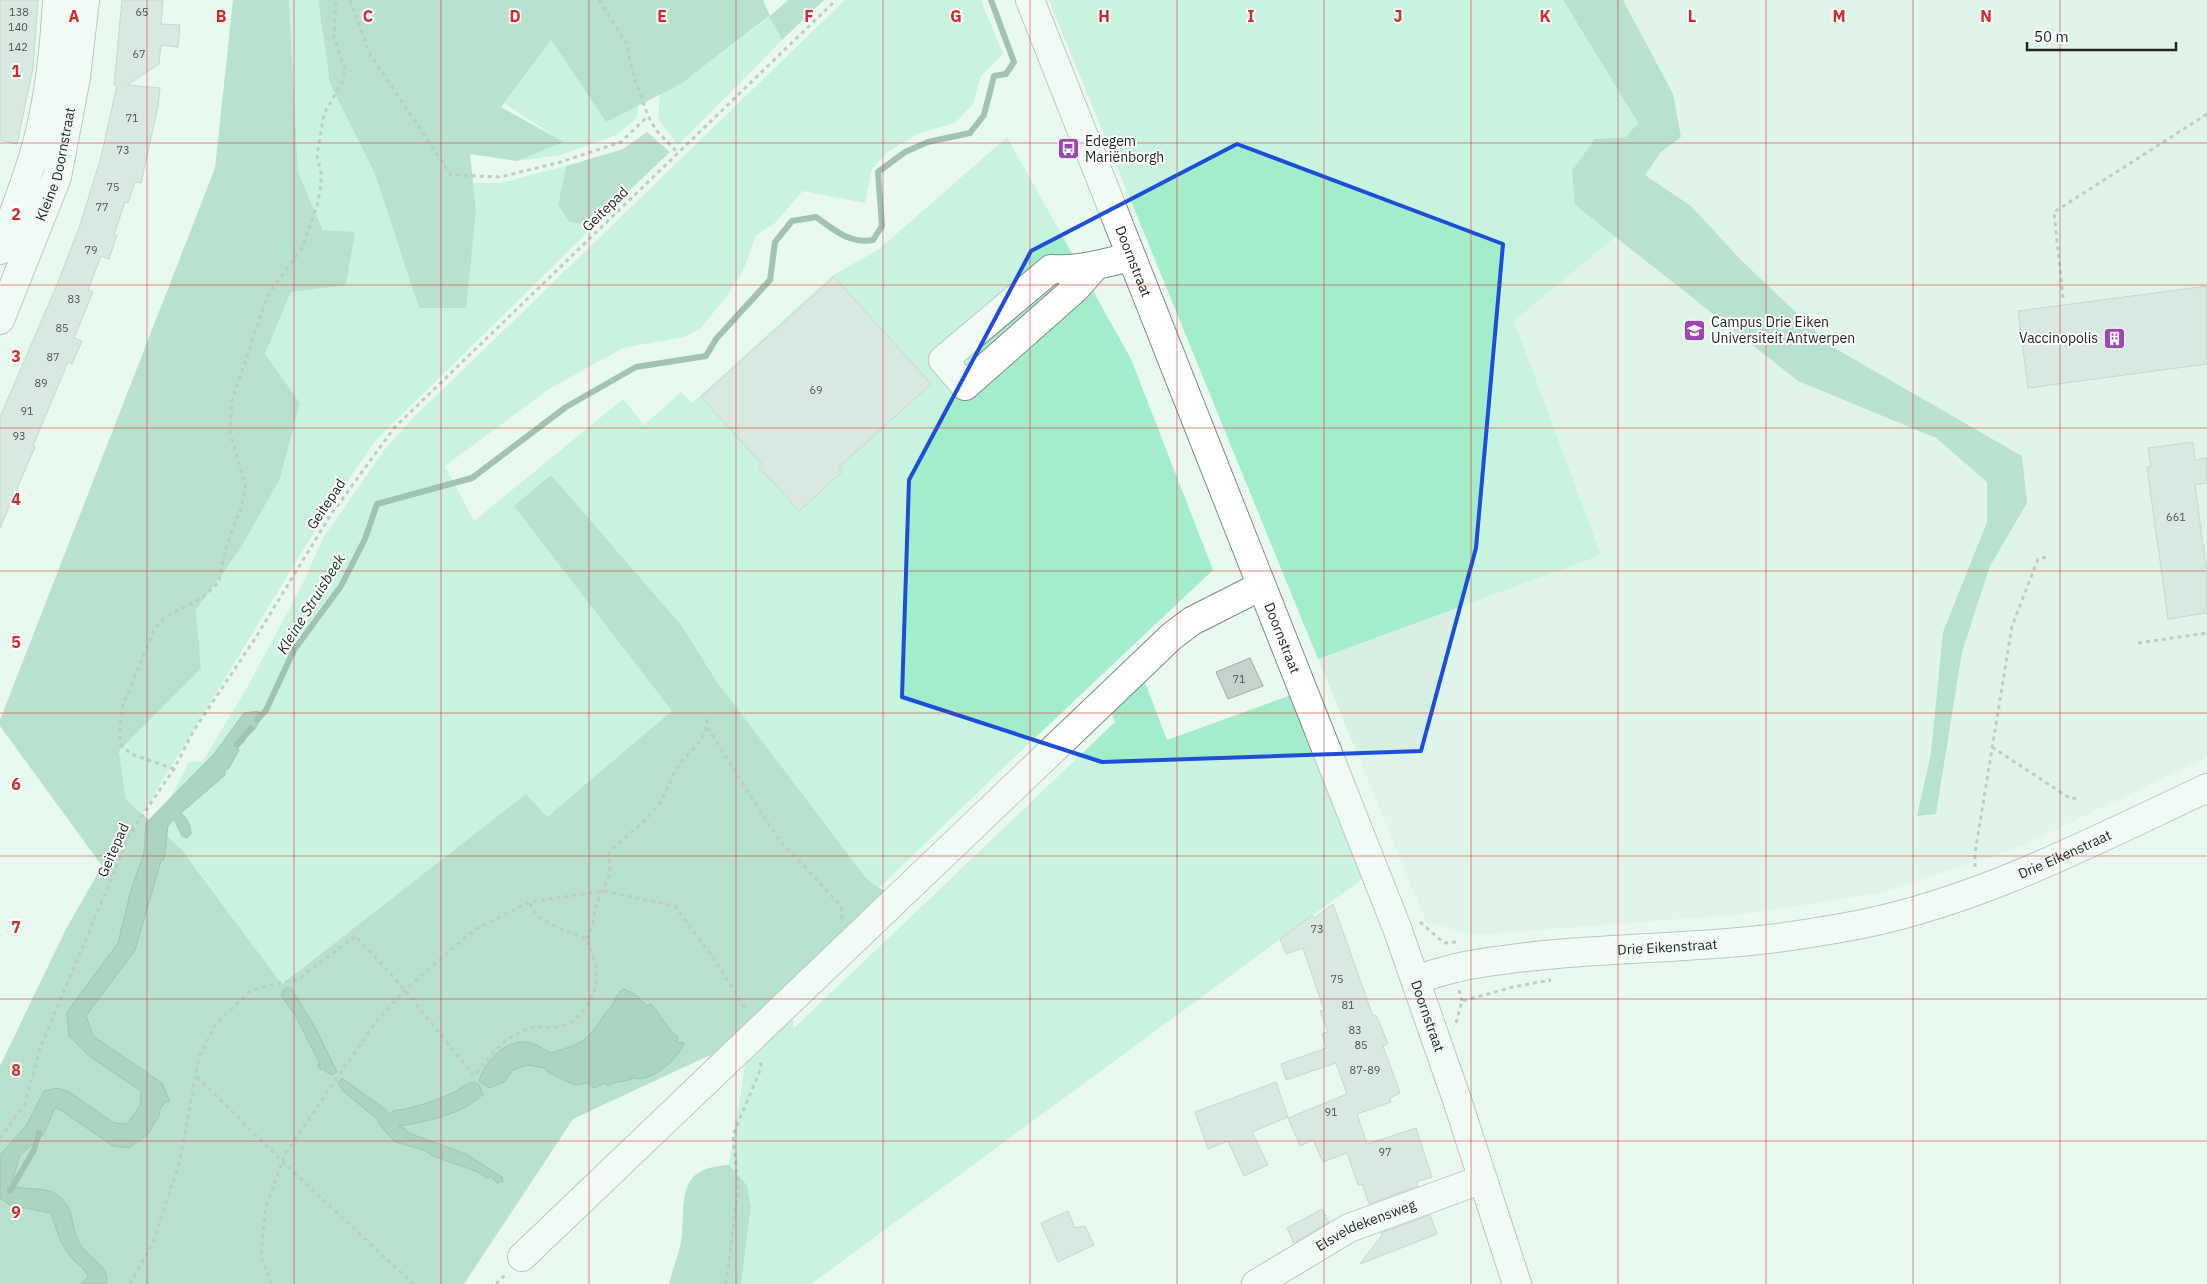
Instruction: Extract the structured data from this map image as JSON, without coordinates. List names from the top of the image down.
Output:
{
  "streets": {
    "street": [
      "Kleine Doornstraat",
      "Doornstraat",
      "Drie Eikenstraat",
      "Elsveldekensweg"
    ],
    "path": ["Geitepad"]
  },
  "crossings": [
    ["Doornstraat", "Drie Eikenstraat"],
    ["Doornstraat", "Elsveldekensweg"]
  ],
  "water": ["Kleine Struisbeek"],
  "places": {
    "bus stop": ["Edegem Mariënborgh"],
    "school or university": ["Campus Drie Eiken Universiteit Antwerpen"],
    "building": ["Vaccinopolis"]
  },
  "house_numbers": [
    "138",
    "65",
    "140",
    "142",
    "67",
    "71",
    "73",
    "75",
    "77",
    "79",
    "83",
    "85",
    "87",
    "89",
    "69",
    "91",
    "93",
    "661",
    "71",
    "73",
    "75",
    "81",
    "83",
    "85",
    "87-89",
    "91",
    "97"
  ],
  "scale_bar": "50 m",
  "grid": {
    "columns": [
      "A",
      "B",
      "C",
      "D",
      "E",
      "F",
      "G",
      "H",
      "I",
      "J",
      "K",
      "L",
      "M",
      "N"
    ],
    "rows": [
      "1",
      "2",
      "3",
      "4",
      "5",
      "6",
      "7",
      "8",
      "9"
    ]
  }
}
